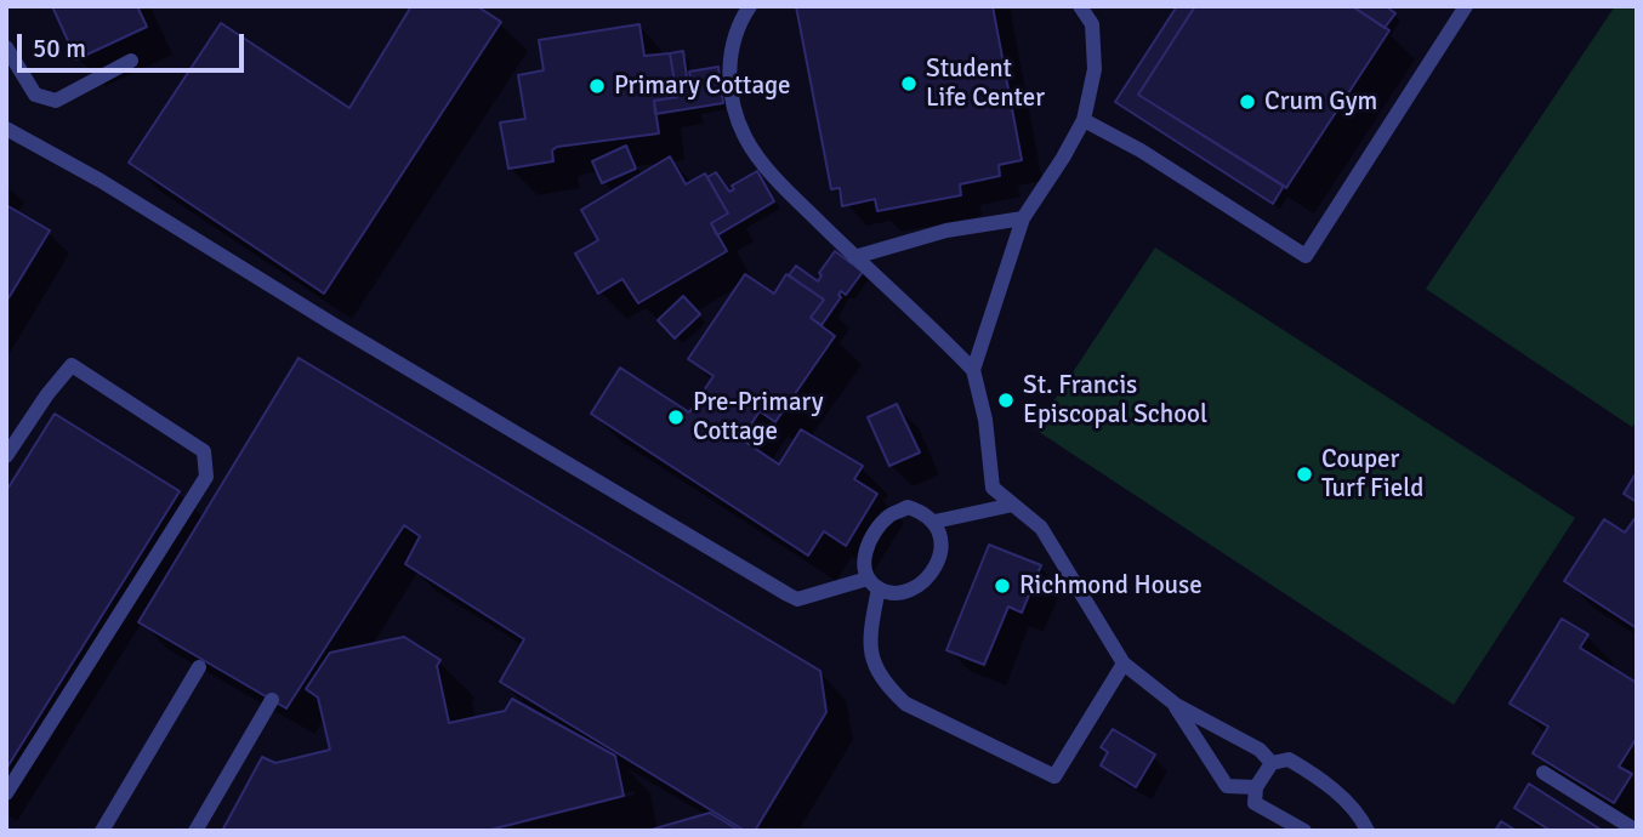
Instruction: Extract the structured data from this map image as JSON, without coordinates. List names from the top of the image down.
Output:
{
  "places": [
    "Student Life Center",
    "Primary Cottage",
    "Crum Gym",
    "St. Francis Episcopal School",
    "Pre-Primary Cottage",
    "Couper Turf Field",
    "Richmond House"
  ],
  "scale_bar": "50 m"
}
